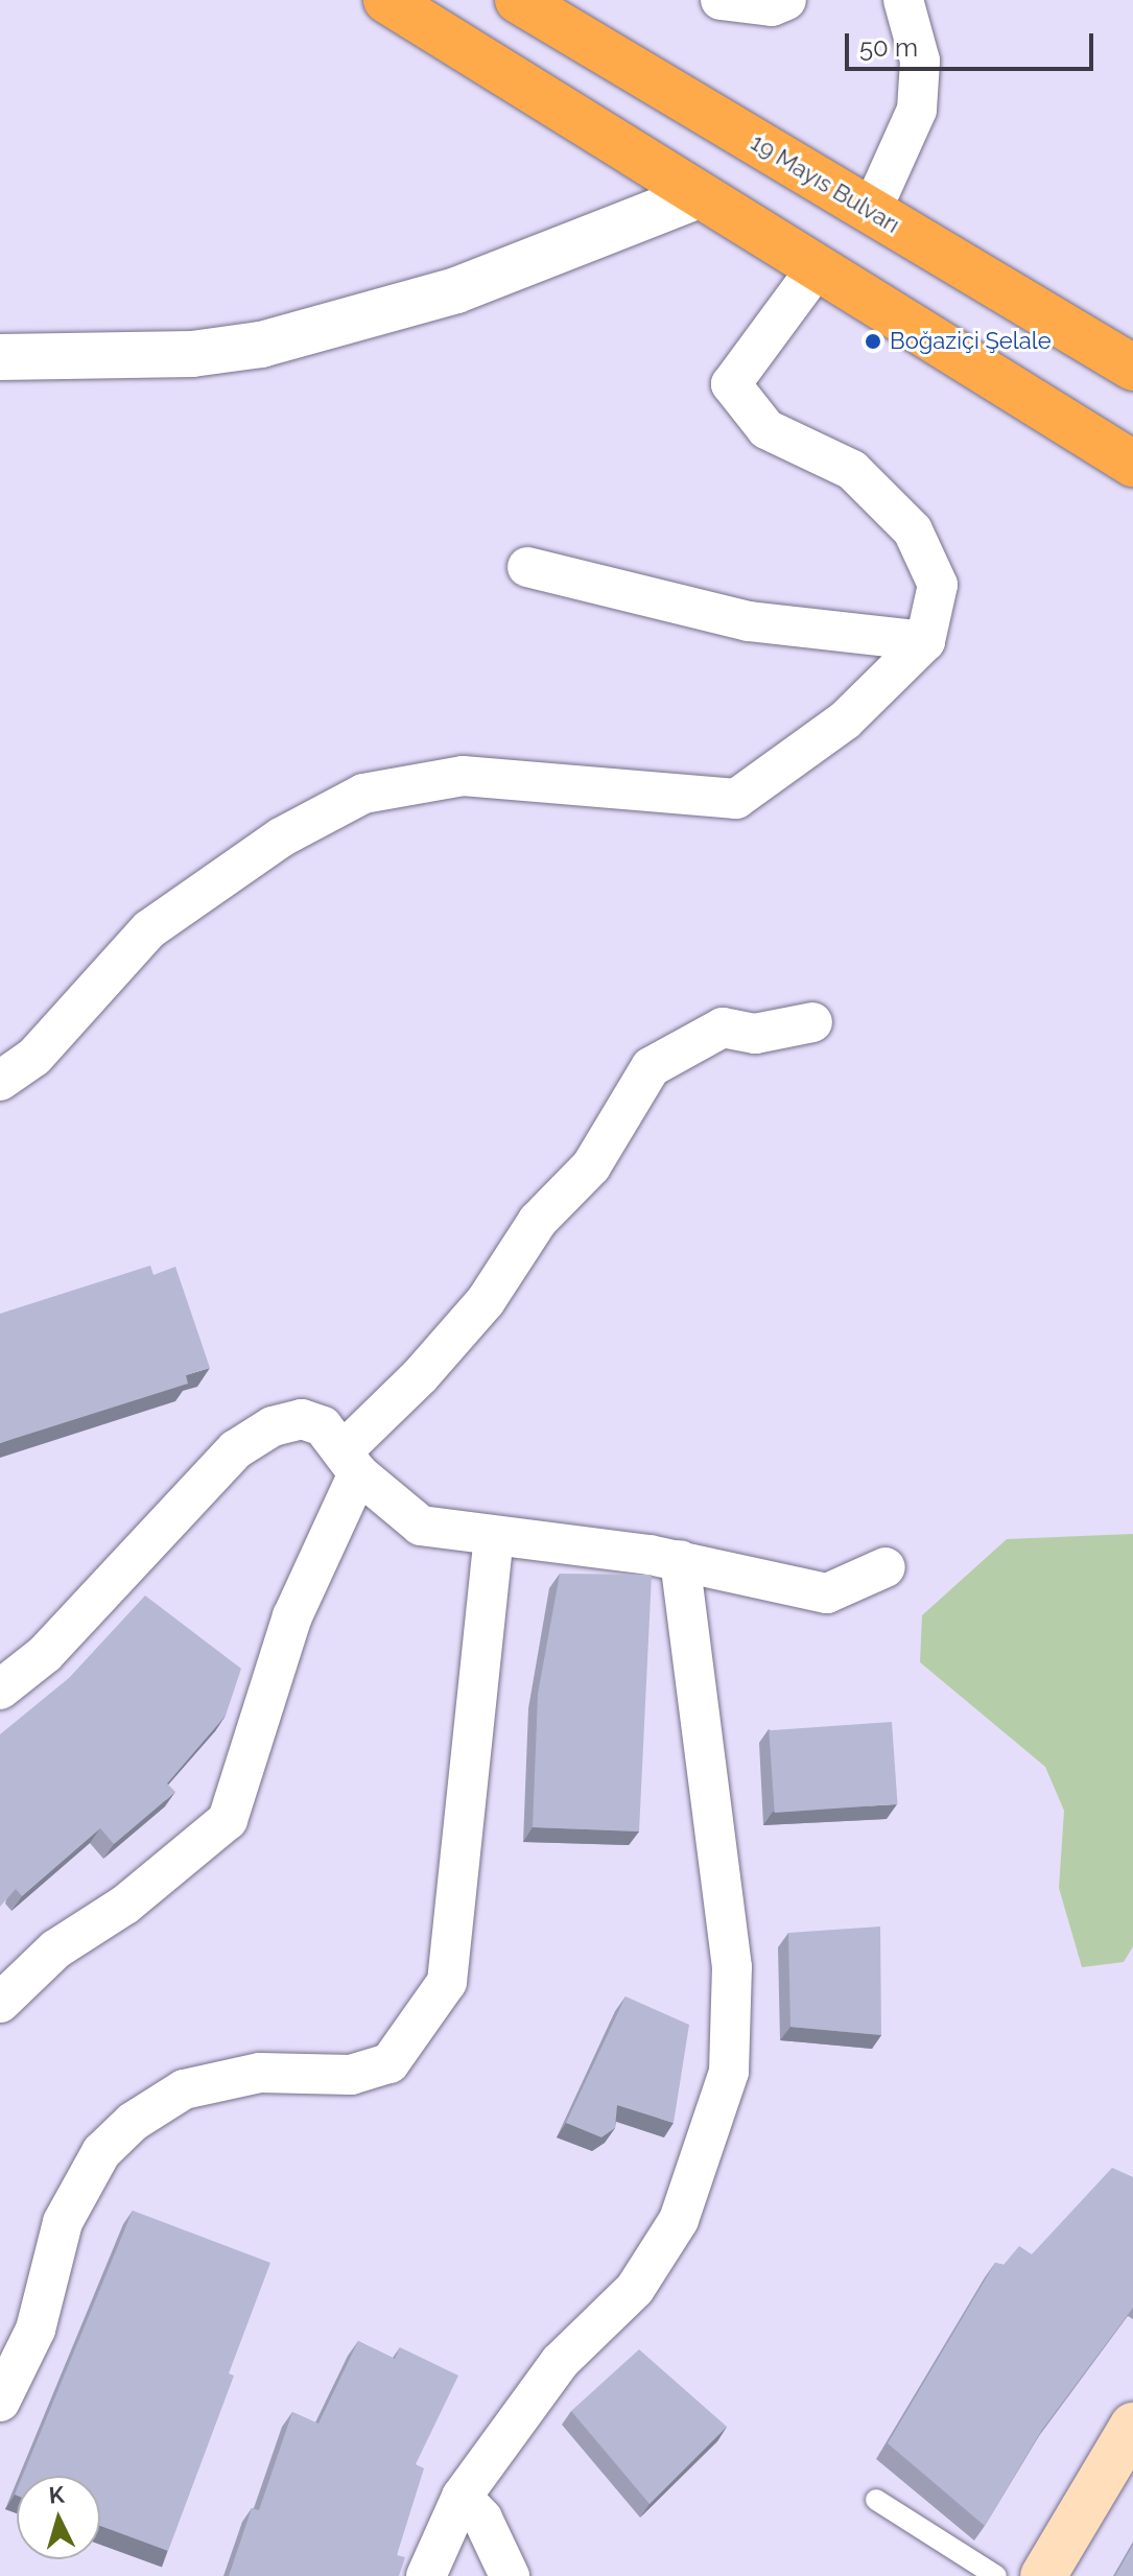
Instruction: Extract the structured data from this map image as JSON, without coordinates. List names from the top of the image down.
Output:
{
  "streets": {
    "highway": ["19 Mayıs Bulvarı"]
  },
  "places": ["Boğaziçi Şelale"],
  "scale_bar": "50 m",
  "north": "top"
}
